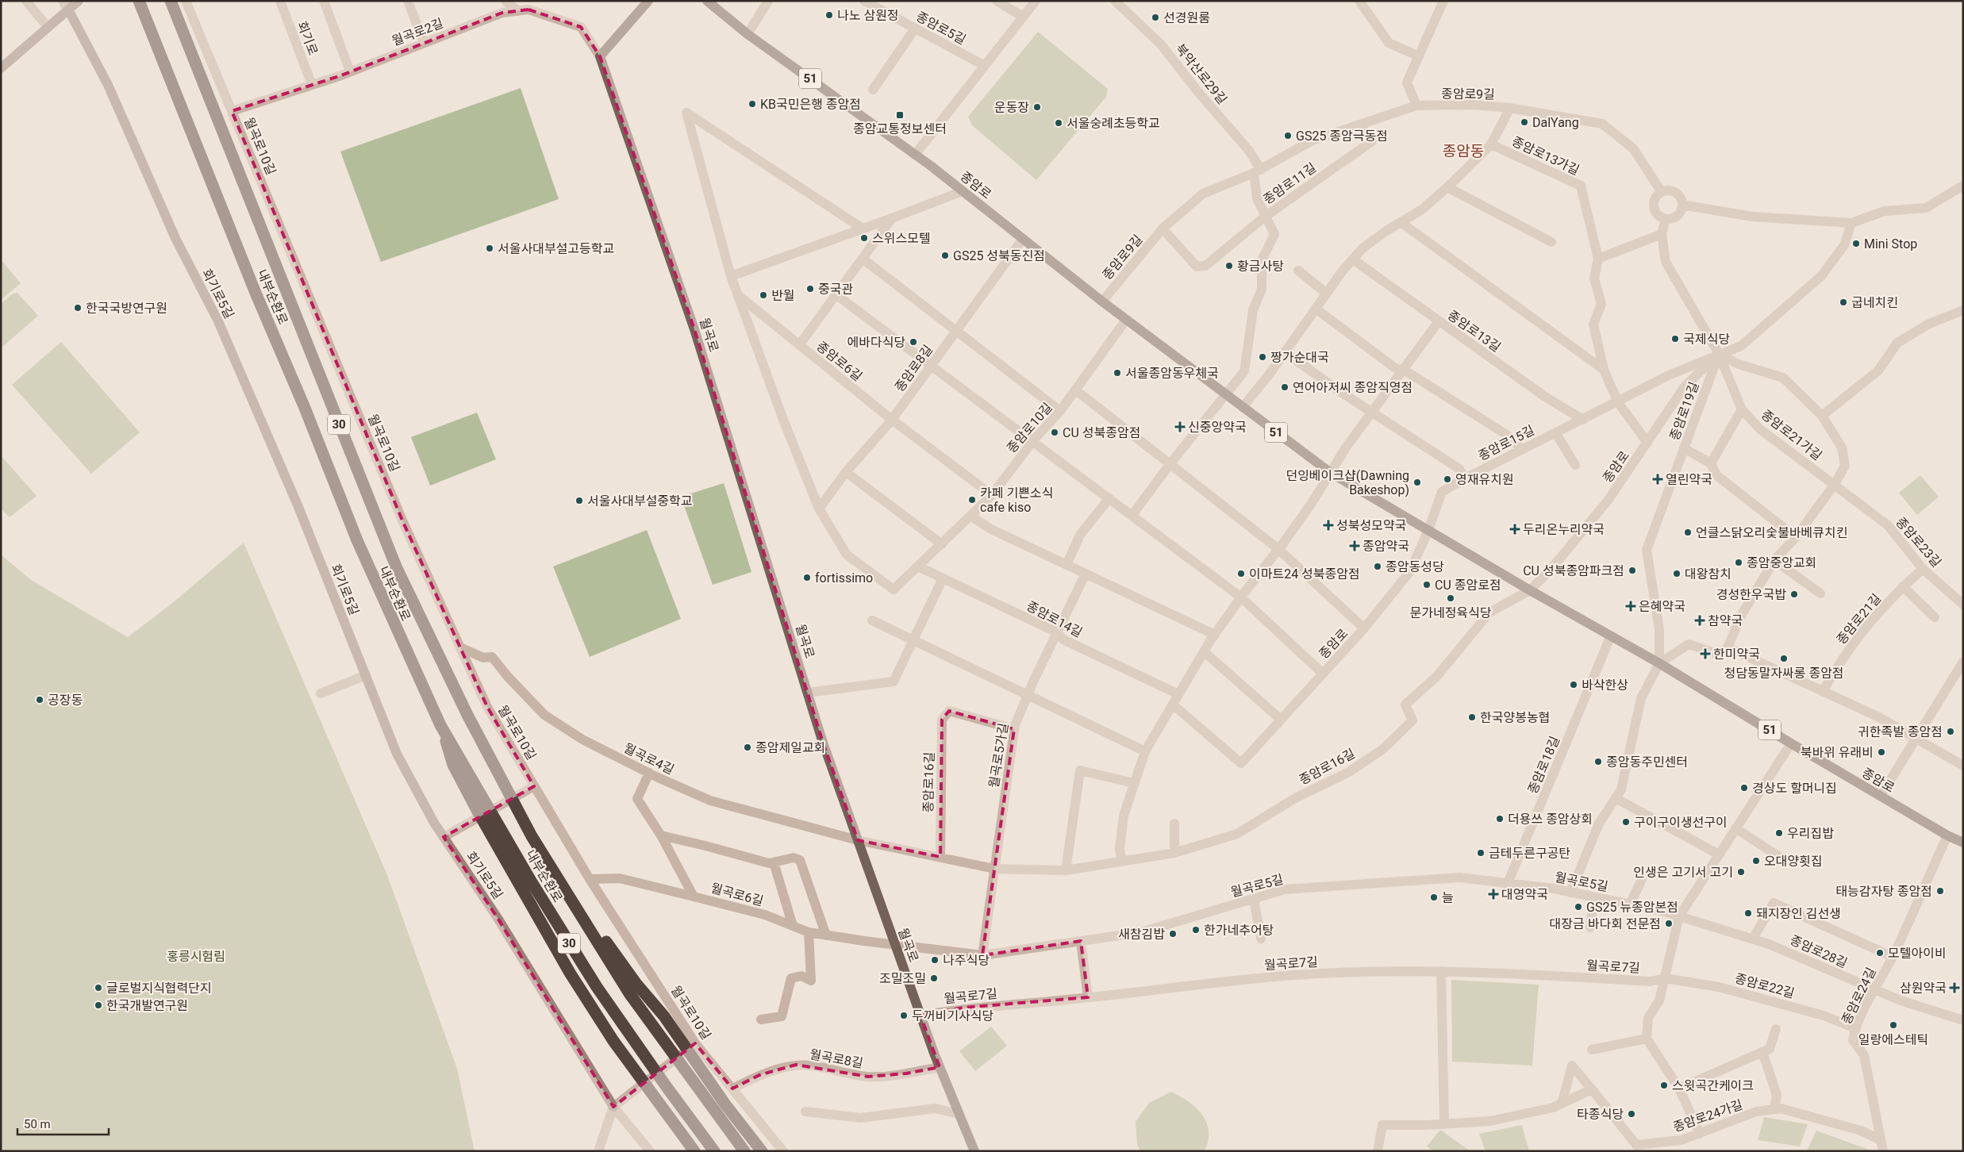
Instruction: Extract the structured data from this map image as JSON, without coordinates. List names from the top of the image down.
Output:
{
  "streets": {
    "highway": ["내부순환로", "30"],
    "main road": ["51", "종암로", "월곡로"],
    "street": [
      "종암로5길",
      "월곡로2길",
      "회기로",
      "북악산로29길",
      "종암로9길",
      "월곡로10길",
      "종암로13가길",
      "종암로11길",
      "회기로5길",
      "종암로13길",
      "종암로6길",
      "종암로8길",
      "종암로19길",
      "종암로10길",
      "종암로21가길",
      "종암로15길",
      "종암로23길",
      "종암로14길",
      "종암로21길",
      "월곡로5가길",
      "월곡로4길",
      "종암로18길",
      "종암로16길",
      "월곡로5길",
      "월곡로6길",
      "종암로28길",
      "월곡로7길",
      "종암로22길",
      "종암로24길",
      "월곡로8길",
      "종암로24가길"
    ]
  },
  "crossings": [
    ["월곡로2길", "회기로"],
    ["월곡로2길", "월곡로10길"],
    ["월곡로2길", "월곡로"],
    ["북악산로29길", "종암로9길"],
    ["종암로9길", "종암로11길"],
    ["종암로9길", "종암로"],
    ["월곡로10길", "월곡로4길"],
    ["월곡로10길", "월곡로8길"],
    ["종암로13가길", "종암로15길"],
    ["종암로11길", "종암로"],
    ["종암로", "종암로8길"],
    ["종암로", "종암로19길"],
    ["종암로", "종암로10길"],
    ["종암로", "종암로21가길"],
    ["종암로", "종암로15길"],
    ["종암로", "종암로18길"],
    ["종암로", "종암로16길"],
    ["종암로", "종암로24길"],
    ["종암로13길", "종암로15길"],
    ["월곡로", "월곡로4길"],
    ["월곡로", "종암로16길"],
    ["월곡로", "월곡로5길"],
    ["월곡로", "월곡로6길"],
    ["월곡로", "월곡로7길"],
    ["월곡로", "월곡로8길"],
    ["종암로6길", "종암로8길"],
    ["종암로6길", "종암로10길"],
    ["종암로8길", "종암로10길"],
    ["종암로19길", "종암로21가길"],
    ["종암로19길", "종암로15길"],
    ["종암로10길", "종암로14길"],
    ["종암로21가길", "종암로15길"],
    ["종암로21가길", "종암로23길"],
    ["종암로23길", "종암로21길"],
    ["종암로14길", "월곡로5가길"],
    ["월곡로5가길", "종암로16길"],
    ["월곡로5가길", "월곡로5길"],
    ["월곡로4길", "종암로16길"],
    ["월곡로4길", "월곡로6길"],
    ["종암로18길", "월곡로5길"],
    ["월곡로5길", "월곡로6길"],
    ["월곡로5길", "종암로28길"],
    ["종암로28길", "종암로24길"],
    ["월곡로7길", "종암로22길"],
    ["종암로22길", "종암로24길"],
    ["종암로24길", "종암로24가길"]
  ],
  "districts": ["종암동"],
  "parks": ["홍릉시험림"],
  "places": {
    "other": [
      "나노 삼원정",
      "선경원룸",
      "KB국민은행 종암점",
      "운동장",
      "DalYang",
      "서울숭례초등학교",
      "GS25 종암극동점",
      "스위스모텔",
      "Mini Stop",
      "서울사대부설고등학교",
      "GS25 성북동진점",
      "황금사탕",
      "중국관",
      "반월",
      "굽네치킨",
      "한국국방연구원",
      "국제식당",
      "에바다식당",
      "짱가순대국",
      "서울종암동우체국",
      "연어아저씨 종암직영점",
      "CU 성북종암점",
      "영재유치원",
      "던잉베이크샵(Dawning Bakeshop)",
      "카페 기쁜소식 cafe kiso",
      "서울사대부설중학교",
      "언클스닭오리숯불바베큐치킨",
      "종암중앙교회",
      "종암동성당",
      "CU 성북종암파크점",
      "이마트24 성북종암점",
      "대왕참치",
      "fortissimo",
      "CU 종암로점",
      "경성한우국밥",
      "문가네정육식당",
      "청담동말자싸롱 종암점",
      "바삭한상",
      "공장동",
      "한국양봉농협",
      "귀한족발 종암점",
      "종암제일교회",
      "북바위 유래비",
      "종암동주민센터",
      "경상도 할머니집",
      "더용쓰 종암상회",
      "구이구이생선구이",
      "우리집밥",
      "금테두른구공탄",
      "오대양횟집",
      "인생은 고기서 고기",
      "태능감자탕 종암점",
      "늘",
      "GS25 뉴종암본점",
      "돼지장인 김선생",
      "대장금 바다회 전문점",
      "한가네추어탕",
      "새참김밥",
      "모텔아이비",
      "나주식당",
      "조밀조밀",
      "글로벌지식협력단지",
      "한국개발연구원",
      "두꺼비기사식당",
      "일랑에스테틱",
      "스윗곡간케이크",
      "타종식당"
    ],
    "transit": ["종암교통정보센터"],
    "health": [
      "신중앙약국",
      "열린약국",
      "성북성모약국",
      "두리온누리약국",
      "종암약국",
      "은혜약국",
      "참약국",
      "한미약국",
      "대영약국",
      "삼원약국"
    ]
  },
  "scale_bar": "50 m"
}
